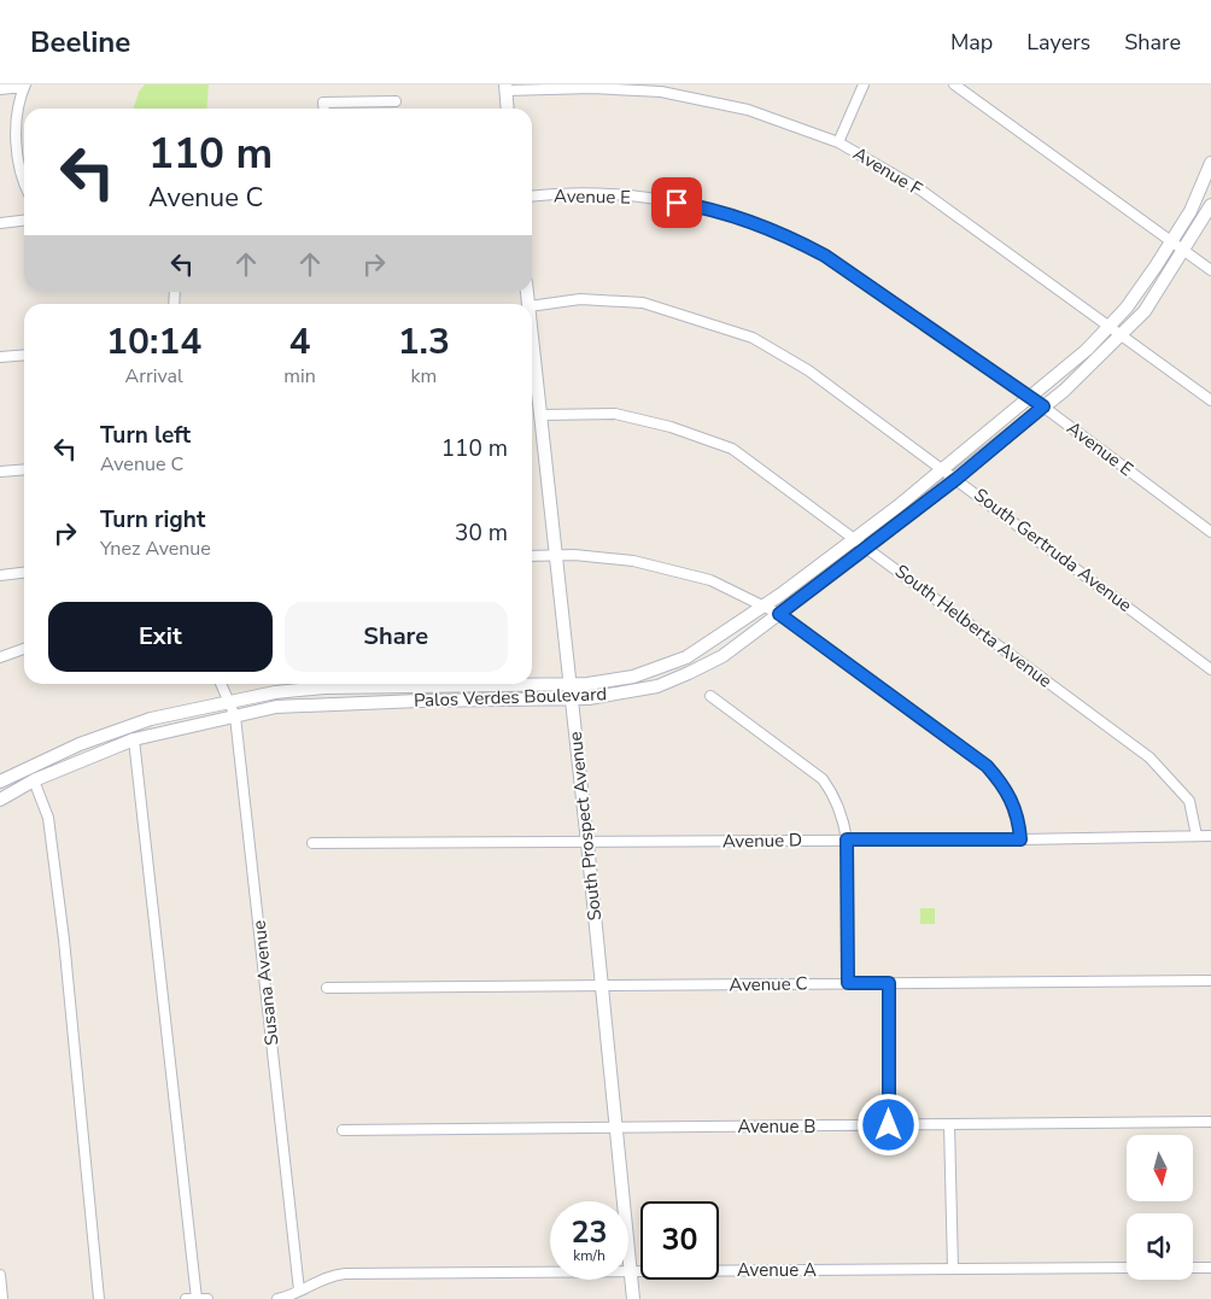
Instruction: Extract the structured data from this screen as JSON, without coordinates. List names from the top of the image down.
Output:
{
  "streets": {
    "main road": ["Palos Verdes Boulevard", "South Prospect Avenue"],
    "street": [
      "Avenue F",
      "Avenue E",
      "South Gertruda Avenue",
      "South Helberta Avenue",
      "Avenue D",
      "Susana Avenue",
      "Avenue C",
      "Avenue B",
      "Avenue A"
    ]
  },
  "crossings": [
    ["Avenue F", "Palos Verdes Boulevard"],
    ["Avenue E", "Palos Verdes Boulevard"],
    ["South Gertruda Avenue", "Palos Verdes Boulevard"],
    ["South Helberta Avenue", "Palos Verdes Boulevard"],
    ["South Helberta Avenue", "South Prospect Avenue"],
    ["South Helberta Avenue", "Avenue D"],
    ["Palos Verdes Boulevard", "South Prospect Avenue"],
    ["Palos Verdes Boulevard", "Susana Avenue"],
    ["South Prospect Avenue", "Avenue D"],
    ["South Prospect Avenue", "Avenue C"],
    ["South Prospect Avenue", "Avenue B"],
    ["South Prospect Avenue", "Avenue A"],
    ["Susana Avenue", "Avenue A"]
  ],
  "north": "bottom",
  "page": {
    "header": "Beeline",
    "nav": ["Map", "Layers", "Share"],
    "turn": ["110 m", "Avenue C"],
    "eta": [
      "10:14",
      "Arrival",
      "4",
      "min",
      "1.3",
      "km"
    ],
    "list": [
      {
        "name": "Turn left",
        "note": "Avenue C",
        "value": "110 m"
      },
      {
        "name": "Turn right",
        "note": "Ynez Avenue",
        "value": "30 m"
      }
    ],
    "buttons": ["Exit", "Share"],
    "speed": "23 km/h",
    "limit": "30"
  }
}
